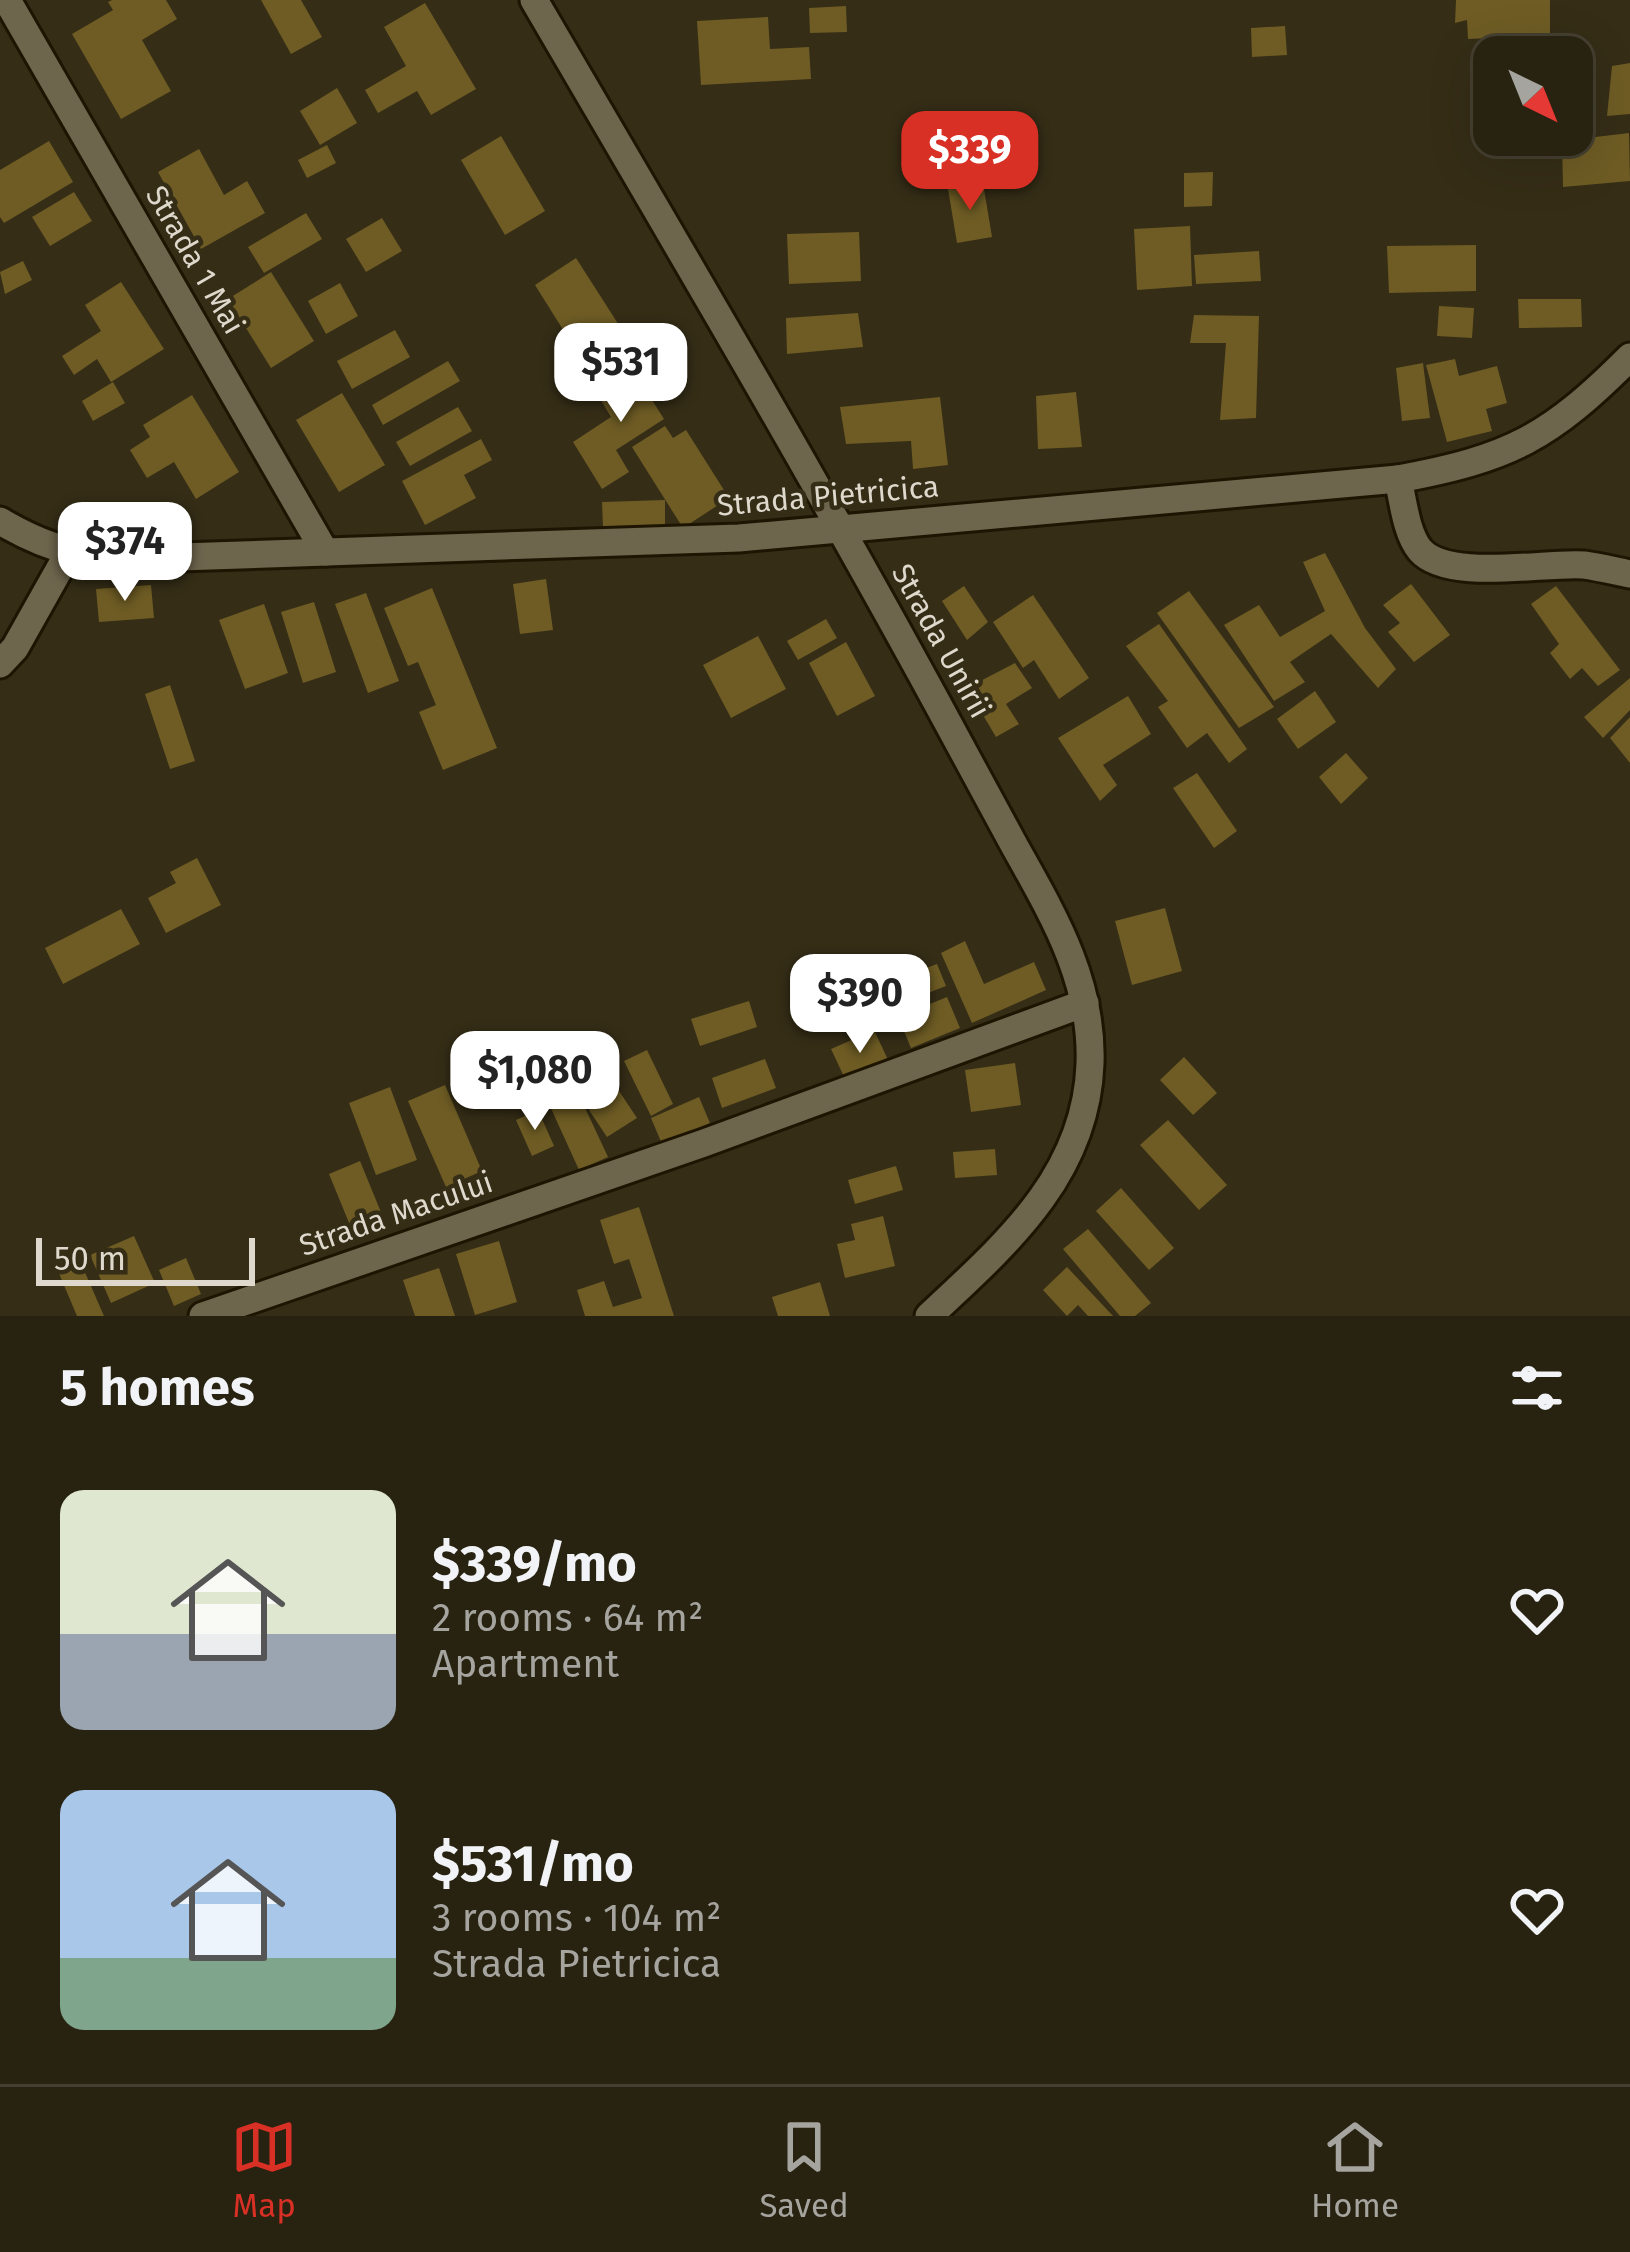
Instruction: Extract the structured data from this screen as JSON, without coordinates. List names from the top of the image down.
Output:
{
  "streets": {
    "street": [
      "Strada 1 Mai",
      "Strada Pietricica",
      "Strada Unirii",
      "Strada Macului"
    ]
  },
  "crossings": [
    ["Strada 1 Mai", "Strada Pietricica"],
    ["Strada Pietricica", "Strada Unirii"],
    ["Strada Unirii", "Strada Macului"]
  ],
  "scale_bar": "50 m",
  "north": "bottom right",
  "page": {
    "price": [
      "$339",
      "$531",
      "$374",
      "$390",
      "$1,080"
    ],
    "scale": "50 m",
    "heading": "5 homes",
    "list": [
      {
        "name": "$339/mo",
        "note": "2 rooms · 64 m² · Apartment"
      },
      {
        "name": "$531/mo",
        "note": "3 rooms · 104 m² · Strada Pietricica"
      }
    ],
    "tabs": ["Map", "Saved", "Home"]
  }
}
